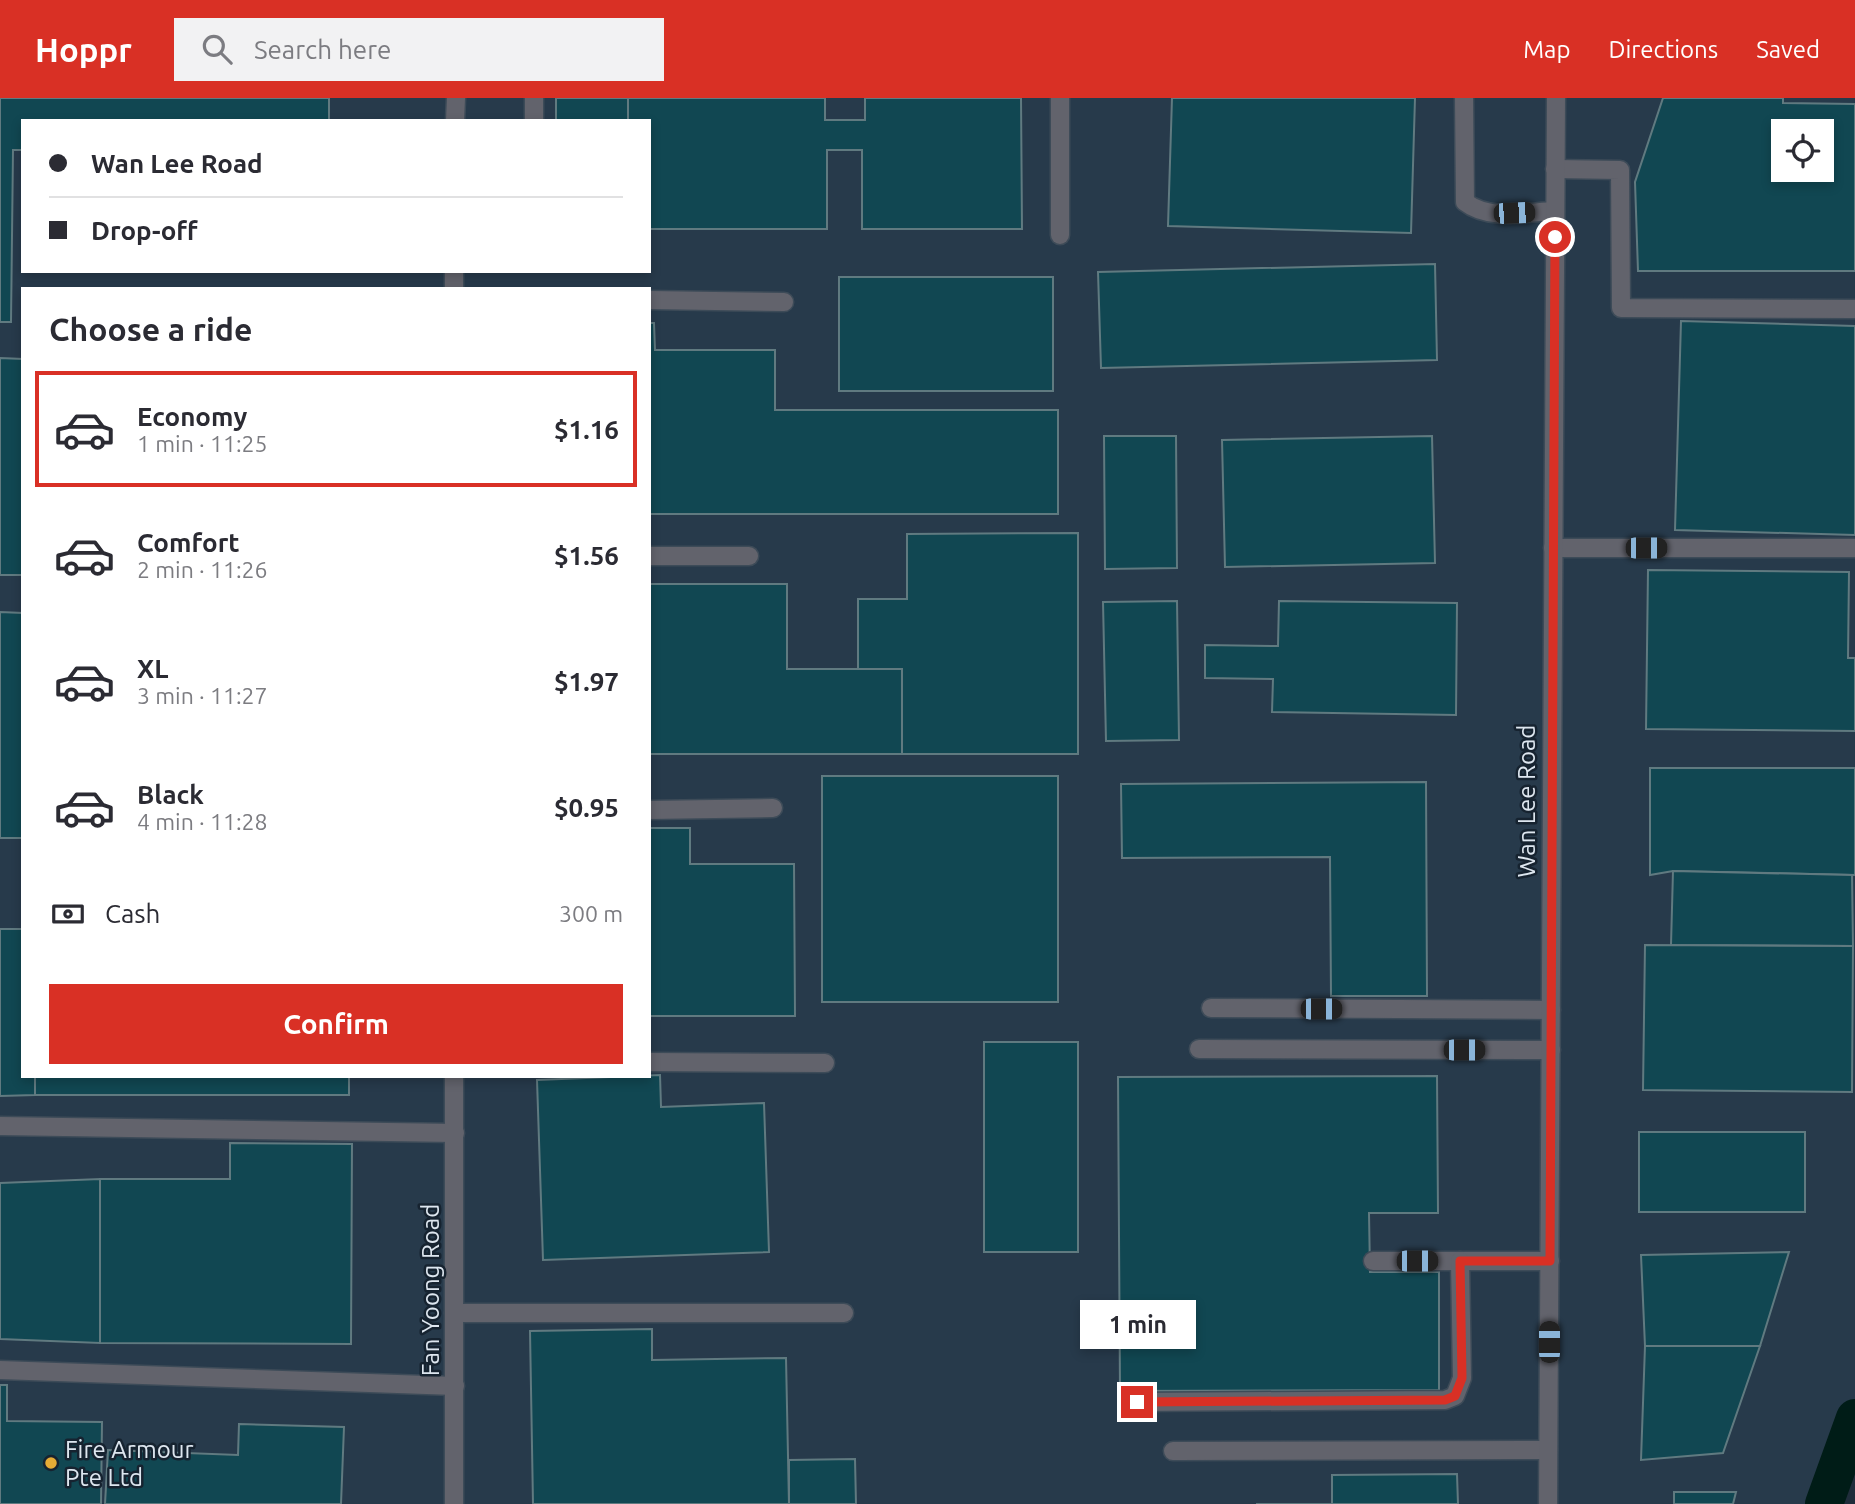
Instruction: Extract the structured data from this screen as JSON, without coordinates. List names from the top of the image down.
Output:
{
  "streets": {
    "street": ["Wan Lee Road", "Fan Yoong Road"]
  },
  "places": ["Fire Armour Pte Ltd"],
  "page": {
    "header": "Hoppr",
    "search": "Search here",
    "nav": ["Map", "Directions", "Saved"],
    "banner": ["Wan Lee Road", "Drop-off"],
    "heading": "Choose a ride",
    "list": [
      {
        "name": "Economy",
        "note": "1 min · 11:25",
        "value": "$1.16"
      },
      {
        "name": "Comfort",
        "note": "2 min · 11:26",
        "value": "$1.56"
      },
      {
        "name": "XL",
        "note": "3 min · 11:27",
        "value": "$1.97"
      },
      {
        "name": "Black",
        "note": "4 min · 11:28",
        "value": "$0.95"
      }
    ],
    "pay": ["Cash", "300 m"],
    "buttons": "Confirm",
    "bubble": "1 min"
  }
}
